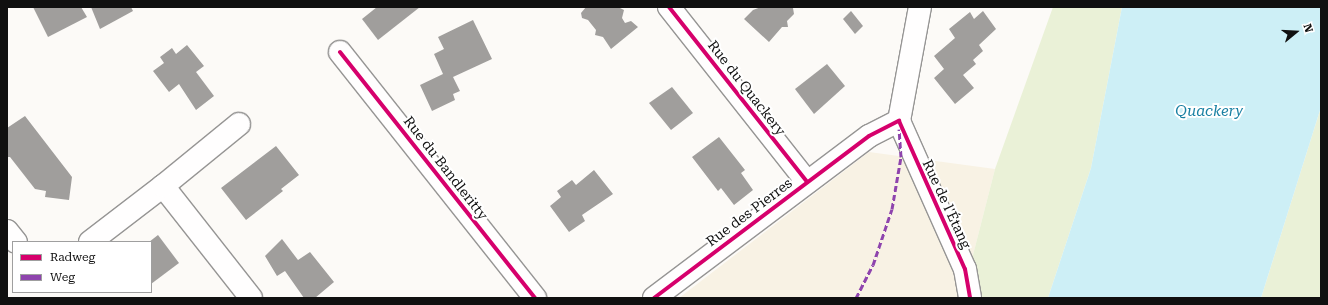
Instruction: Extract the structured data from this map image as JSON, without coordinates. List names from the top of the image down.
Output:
{
  "streets": {
    "street": [
      "Rue du Quackery",
      "Rue du Bandleritty",
      "Rue de l'Étang",
      "Rue des Pierres"
    ]
  },
  "crossings": [
    ["Rue du Quackery", "Rue des Pierres"],
    ["Rue de l'Étang", "Rue des Pierres"]
  ],
  "water": ["Quackery"],
  "legend": ["Radweg", "Weg"],
  "north": "right"
}
